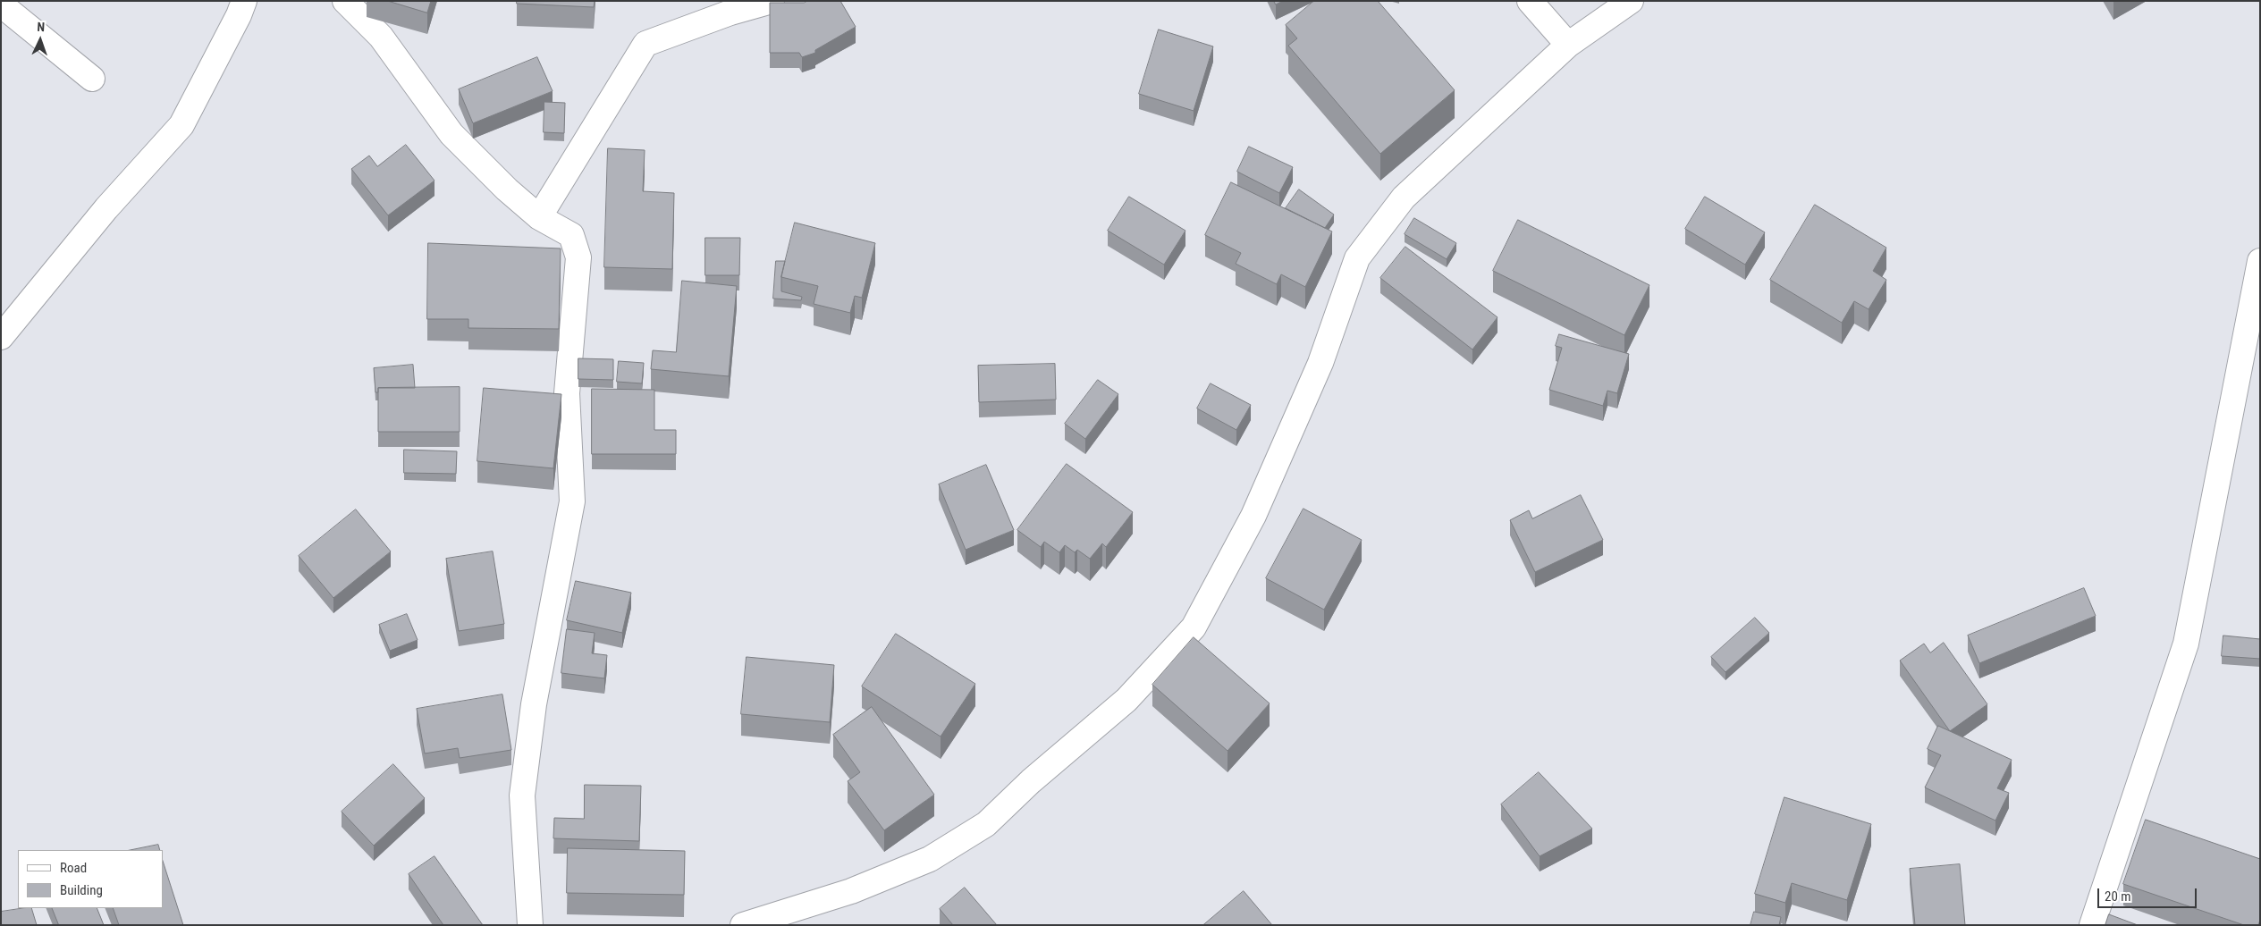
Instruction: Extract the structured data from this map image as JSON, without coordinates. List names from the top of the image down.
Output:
{
  "legend": ["Road", "Building"],
  "scale_bar": "20 m",
  "north": "top"
}
